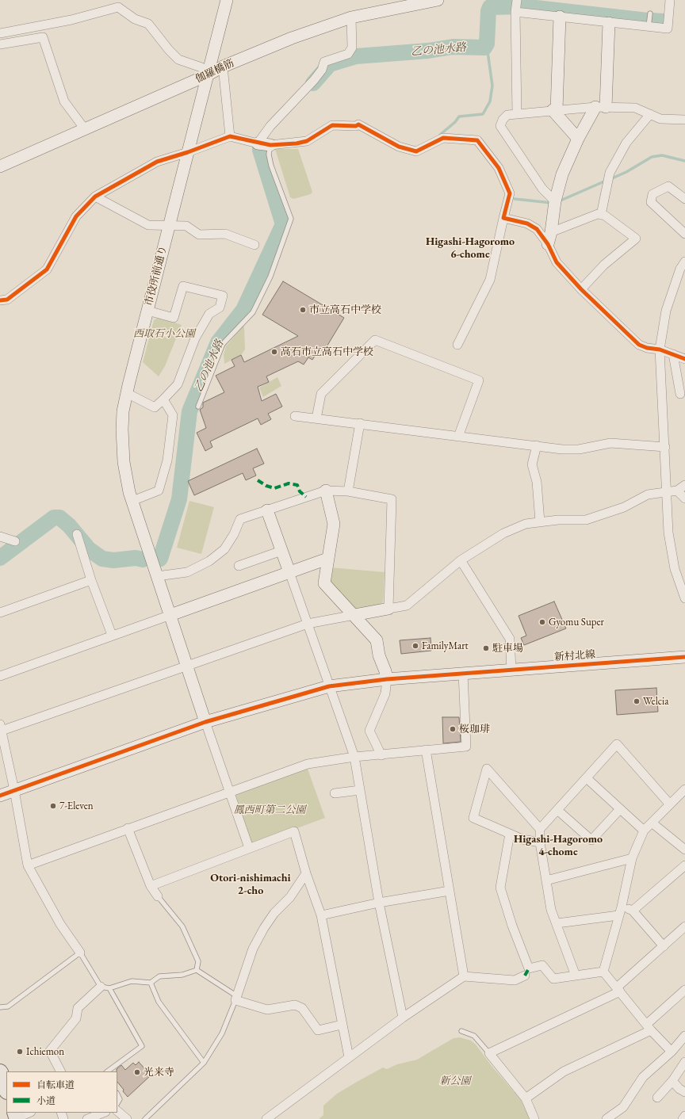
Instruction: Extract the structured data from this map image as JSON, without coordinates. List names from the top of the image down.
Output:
{
  "streets": {
    "street": ["伽羅橋筋", "市役所前通り", "新村北線"]
  },
  "crossings": [
    ["伽羅橋筋", "市役所前通り"],
    ["市役所前通り", "新村北線"]
  ],
  "districts": ["Higashi-Hagoromo 6-chome", "Higashi-Hagoromo 4-chome", "Otori-nishimachi 2-cho"],
  "water": ["乙の池水路"],
  "parks": ["西取石小公園", "鳳西町第二公園", "新公園"],
  "places": [
    "市立高石中学校",
    "高石市立高石中学校",
    "Gyomu Super",
    "FamilyMart",
    "駐車場",
    "Welcia",
    "桜珈琲",
    "7-Eleven",
    "Ichiemon",
    "光来寺"
  ],
  "legend": ["自転車道", "小道"]
}
